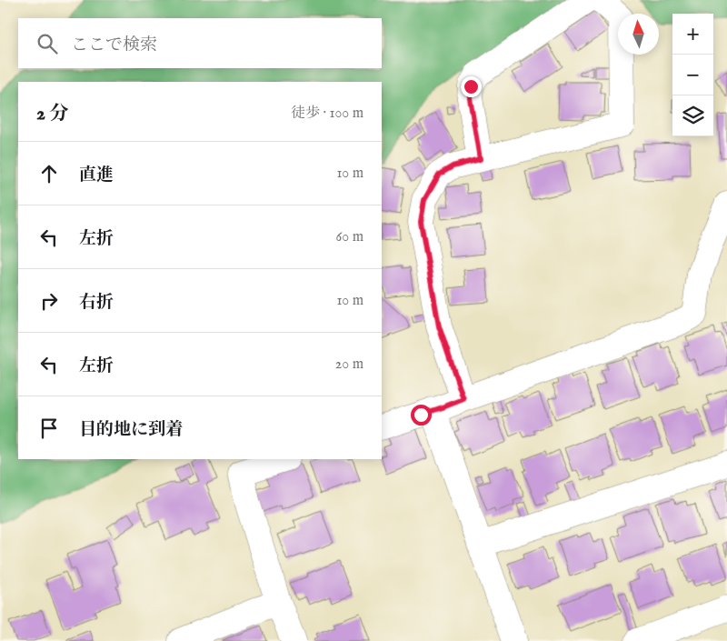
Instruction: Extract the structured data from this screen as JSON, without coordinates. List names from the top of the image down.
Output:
{
  "north": "top",
  "page": {
    "map_buttons": ["+", "−"],
    "search": "ここで検索",
    "heading": ["2 分", "徒歩 · 100 m"],
    "list": [
      ["直進", "10 m"],
      ["左折", "60 m"],
      ["右折", "10 m"],
      ["左折", "20 m"],
      "目的地に到着"
    ]
  }
}
